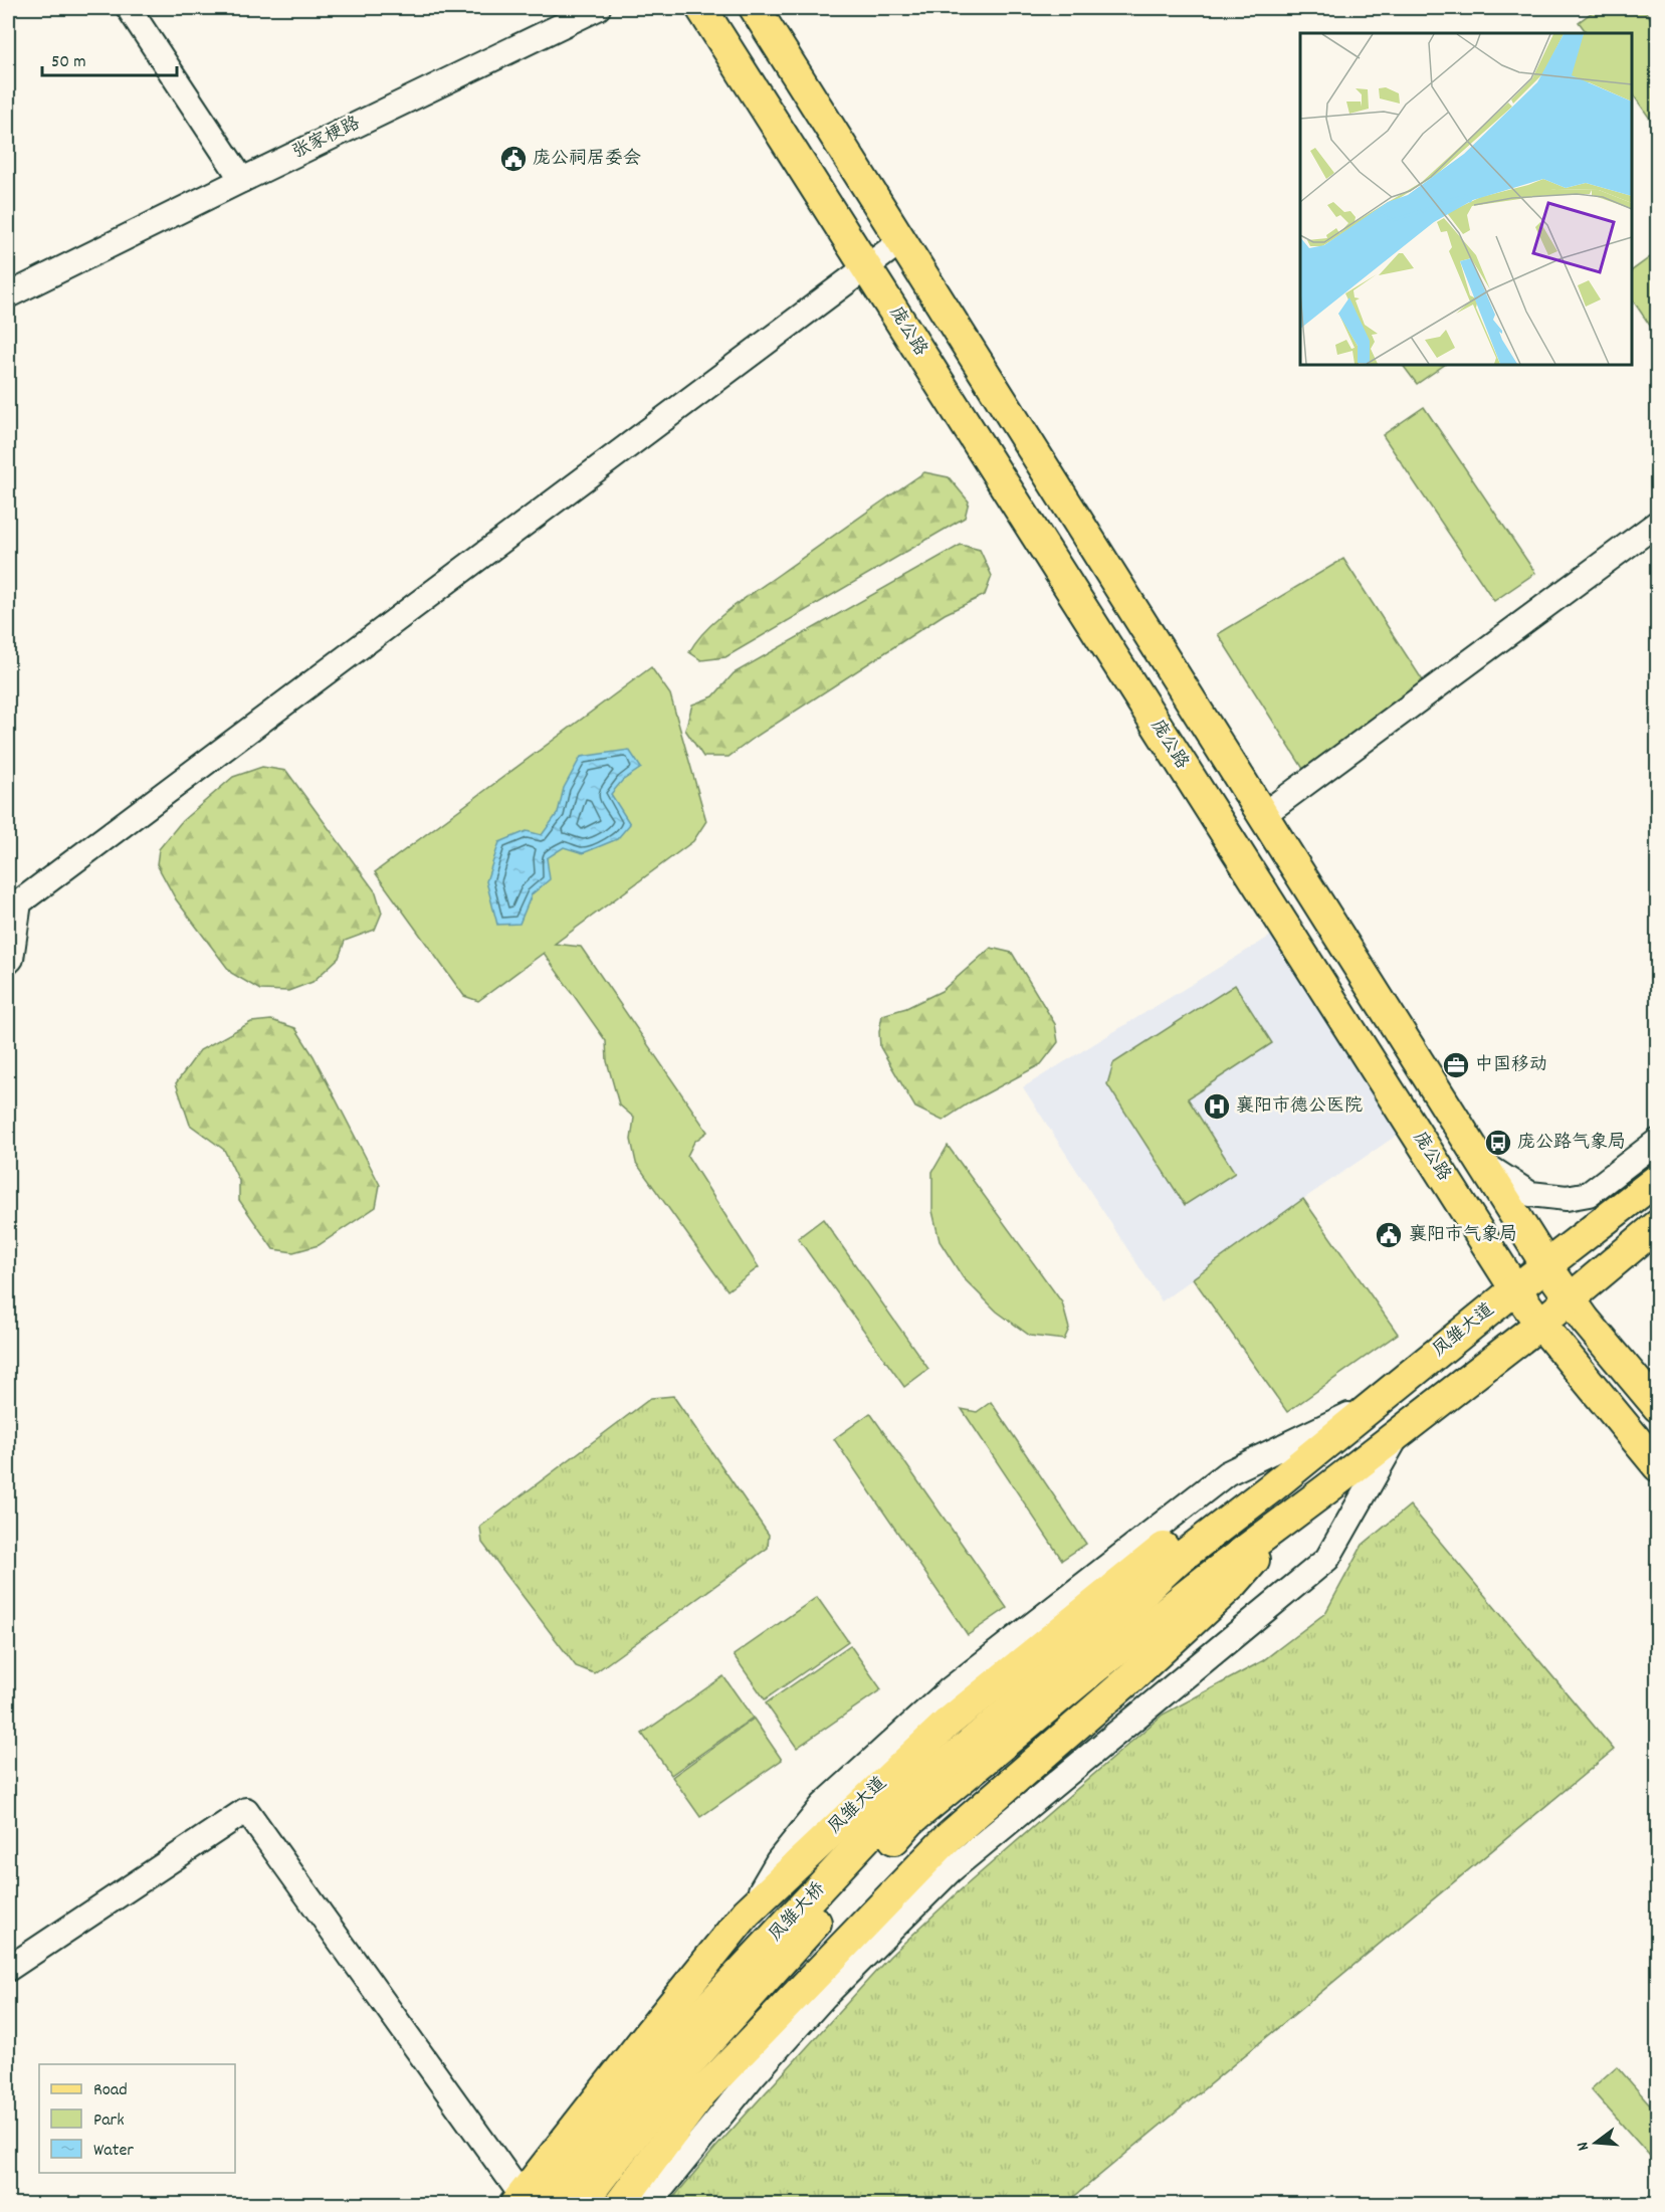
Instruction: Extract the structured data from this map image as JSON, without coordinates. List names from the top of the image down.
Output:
{
  "streets": {
    "main road": ["庞公路", "凤雏大道", "凤雏大桥"],
    "street": ["张家梗路"]
  },
  "crossings": [
    ["庞公路", "凤雏大道"],
    ["凤雏大道", "凤雏大桥"]
  ],
  "places": {
    "public building": ["庞公祠居委会", "襄阳市气象局"],
    "office": ["中国移动"],
    "hospital": ["襄阳市德公医院"],
    "bus stop": ["庞公路气象局"]
  },
  "legend": ["Road", "Park", "Water"],
  "scale_bar": "50 m",
  "north": "left"
}
